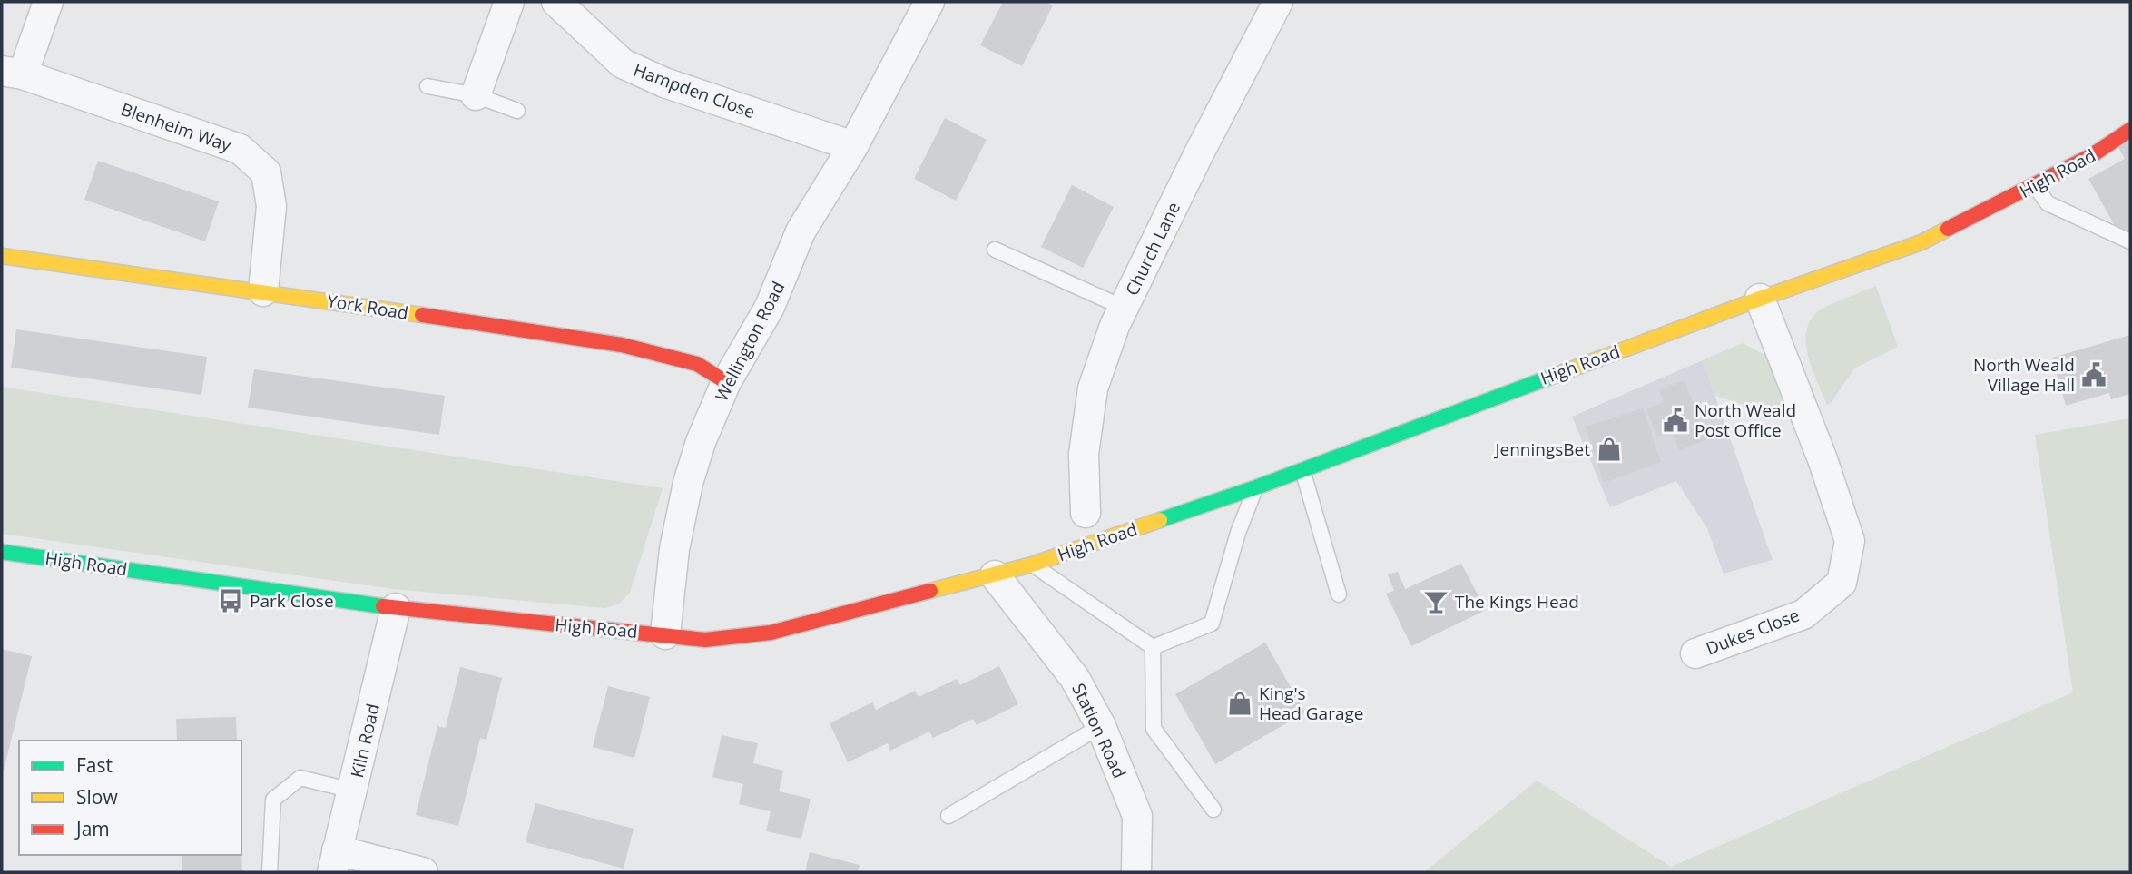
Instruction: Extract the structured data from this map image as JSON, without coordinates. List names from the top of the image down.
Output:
{
  "streets": {
    "main road": ["High Road", "York Road"],
    "street": [
      "Hampden Close",
      "Blenheim Way",
      "Church Lane",
      "Wellington Road",
      "Dukes Close",
      "Station Road",
      "Kiln Road"
    ]
  },
  "crossings": [
    ["Hampden Close", "Wellington Road"],
    ["Blenheim Way", "York Road"],
    ["High Road", "Wellington Road"],
    ["High Road", "Dukes Close"],
    ["High Road", "Station Road"],
    ["High Road", "Kiln Road"],
    ["York Road", "Wellington Road"]
  ],
  "places": {
    "public building": ["North Weald Village Hall", "North Weald Post Office"],
    "shop": ["JenningsBet", "King's Head Garage"],
    "bus stop": ["Park Close"],
    "bar": ["The Kings Head"]
  },
  "legend": ["Fast", "Slow", "Jam"]
}
